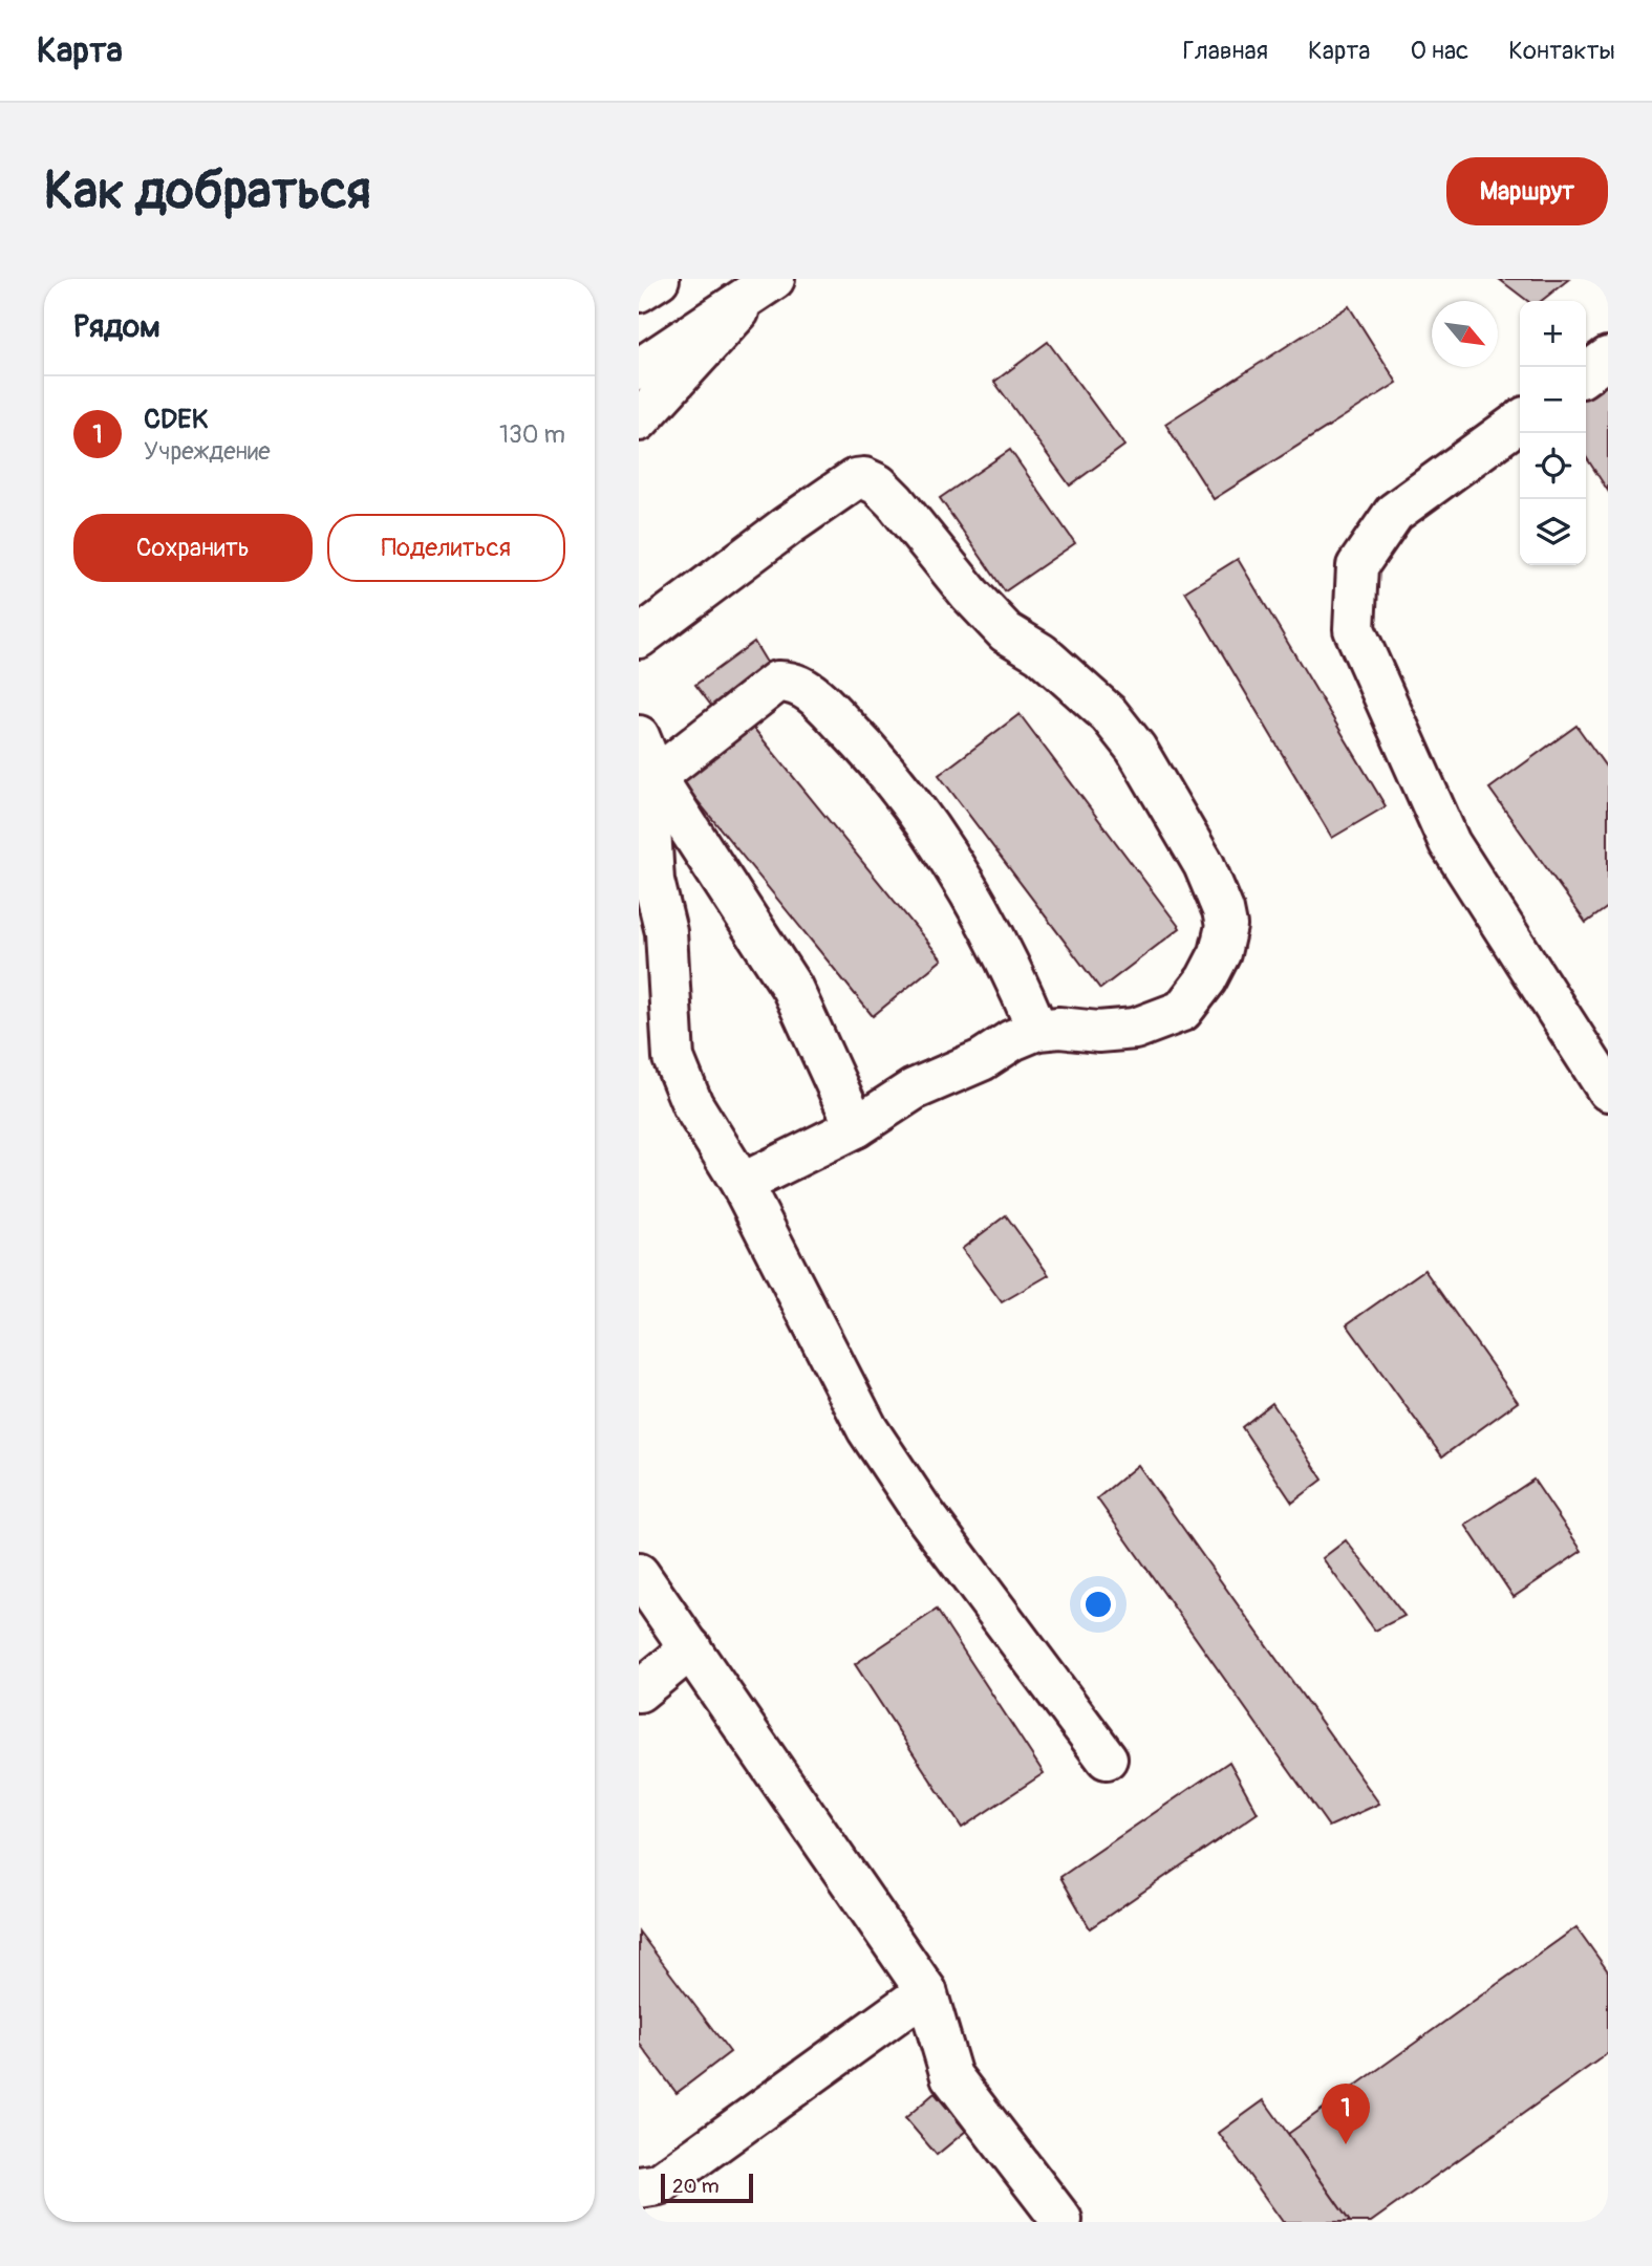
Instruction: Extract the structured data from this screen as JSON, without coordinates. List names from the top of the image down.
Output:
{
  "scale_bar": "20 m",
  "north": "bottom right",
  "page": {
    "header": "Карта",
    "nav": [
      "Главная",
      "Карта",
      "О нас",
      "Контакты"
    ],
    "buttons": [
      "Маршрут",
      ["Сохранить", "Поделиться"]
    ],
    "title": "Как добраться",
    "heading": "Рядом",
    "map_buttons": ["+", "−"],
    "list": [
      {
        "mark": "1",
        "name": "CDEK",
        "note": "Учреждение",
        "value": "130 m"
      }
    ],
    "pins": "1",
    "scale": "20 m"
  }
}
